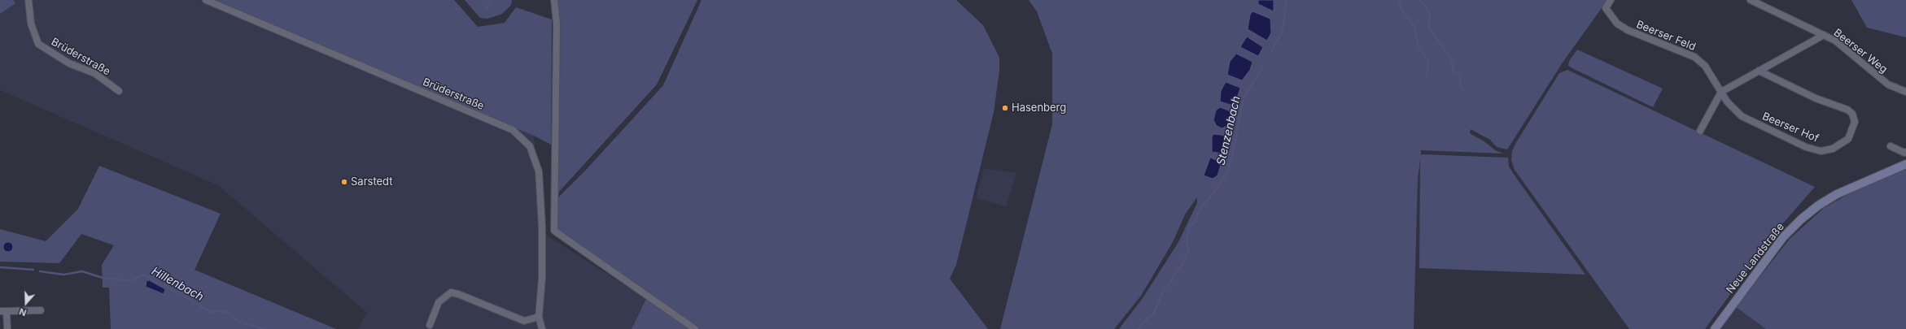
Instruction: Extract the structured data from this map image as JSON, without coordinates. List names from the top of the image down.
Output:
{
  "streets": {
    "main road": ["Neue Landstraße"],
    "street": [
      "Beerser Feld",
      "Beerser Weg",
      "Brüderstraße",
      "Beerser Hof"
    ]
  },
  "crossings": [
    ["Beerser Feld", "Beerser Hof"]
  ],
  "water": ["Stenzenbach", "Hillenbach"],
  "places": ["Hasenberg", "Sarstedt"],
  "north": "bottom"
}
